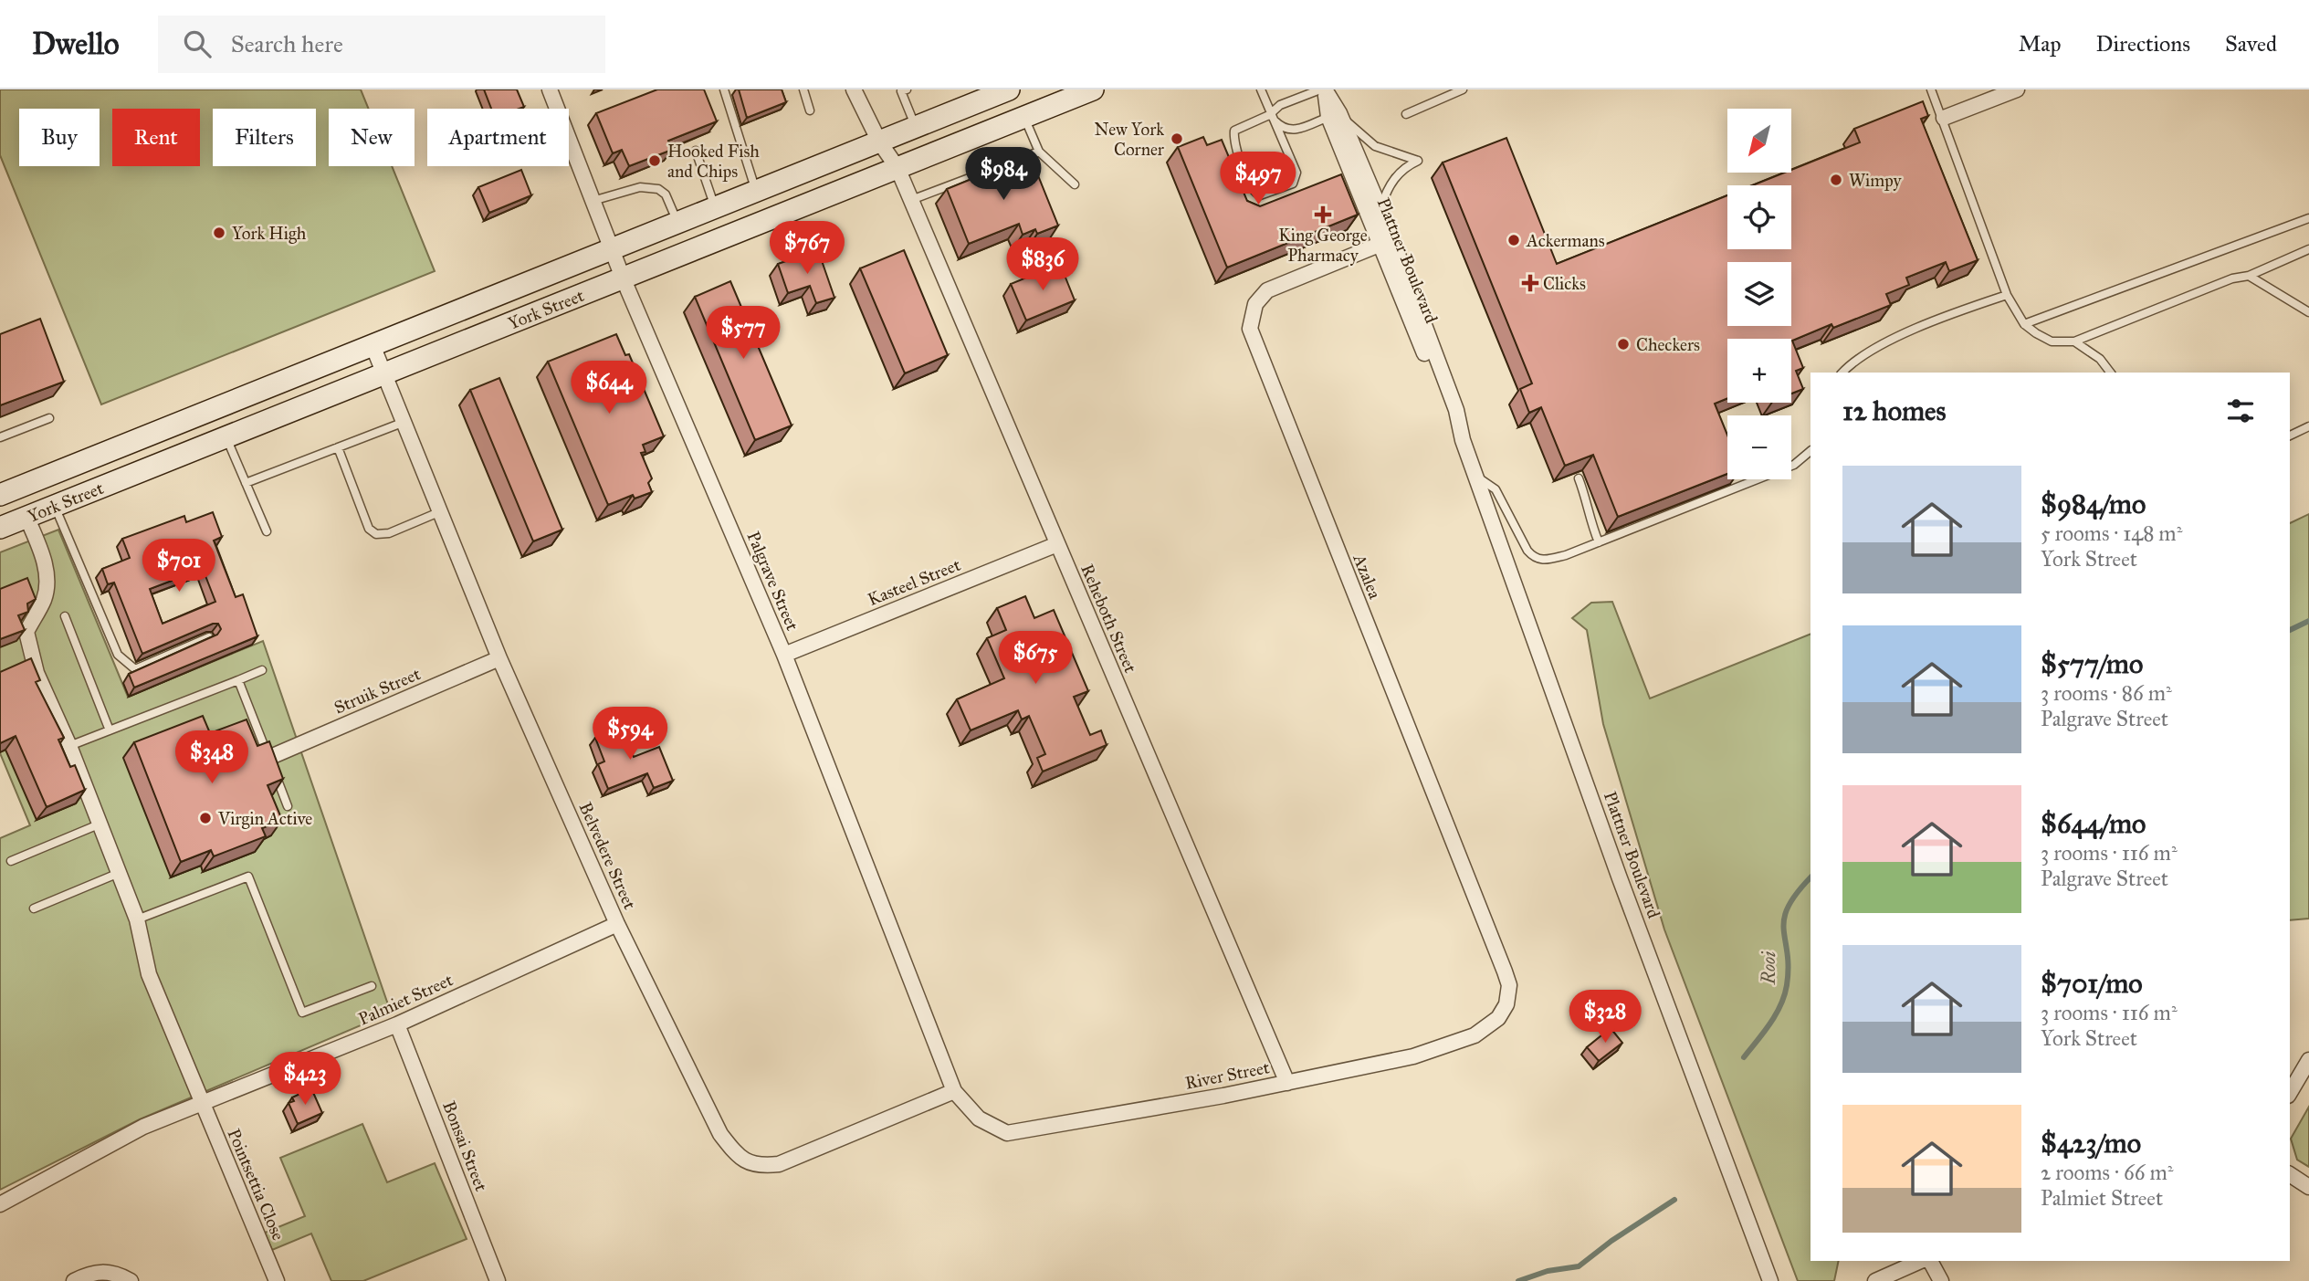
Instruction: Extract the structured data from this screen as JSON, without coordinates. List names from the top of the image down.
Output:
{
  "streets": {
    "main road": ["York Street"],
    "street": [
      "Plattner Boulevard",
      "Azalea",
      "Palgrave Street",
      "Kasteel Street",
      "Reheboth Street",
      "Struik Street",
      "Belvedere Street",
      "Palmiet Street",
      "River Street",
      "Bonsai Street",
      "Pointsettia Close"
    ]
  },
  "crossings": [
    ["Plattner Boulevard", "Azalea"],
    ["York Street", "Palgrave Street"],
    ["York Street", "Reheboth Street"],
    ["York Street", "Belvedere Street"],
    ["York Street", "Pointsettia Close"],
    ["Azalea", "River Street"],
    ["Palgrave Street", "Kasteel Street"],
    ["Palgrave Street", "Belvedere Street"],
    ["Palgrave Street", "River Street"],
    ["Kasteel Street", "Reheboth Street"],
    ["Reheboth Street", "River Street"],
    ["Struik Street", "Belvedere Street"],
    ["Belvedere Street", "Palmiet Street"],
    ["Belvedere Street", "River Street"],
    ["Palmiet Street", "Bonsai Street"],
    ["Palmiet Street", "Pointsettia Close"]
  ],
  "water": ["Rooi"],
  "places": {
    "other": [
      "New York Corner",
      "Hooked Fish and Chips",
      "Wimpy",
      "York High",
      "Ackermans",
      "Checkers",
      "Virgin Active"
    ],
    "health": ["King George Pharmacy", "Clicks"]
  },
  "north": "bottom left",
  "page": {
    "header": "Dwello",
    "search": "Search here",
    "nav": ["Map", "Directions", "Saved"],
    "map_buttons": ["+", "−"],
    "chip": [
      "Buy",
      "Rent",
      "Filters",
      "New",
      "Apartment"
    ],
    "price": [
      "$984",
      "$497",
      "$767",
      "$836",
      "$577",
      "$644",
      "$701",
      "$675",
      "$594",
      "$348",
      "$328",
      "$423"
    ],
    "heading": "12 homes",
    "list": [
      {
        "name": "$984/mo",
        "note": "5 rooms · 148 m² · York Street"
      },
      {
        "name": "$577/mo",
        "note": "3 rooms · 86 m² · Palgrave Street"
      },
      {
        "name": "$644/mo",
        "note": "3 rooms · 116 m² · Palgrave Street"
      },
      {
        "name": "$701/mo",
        "note": "3 rooms · 116 m² · York Street"
      },
      {
        "name": "$423/mo",
        "note": "2 rooms · 66 m² · Palmiet Street"
      }
    ]
  }
}
